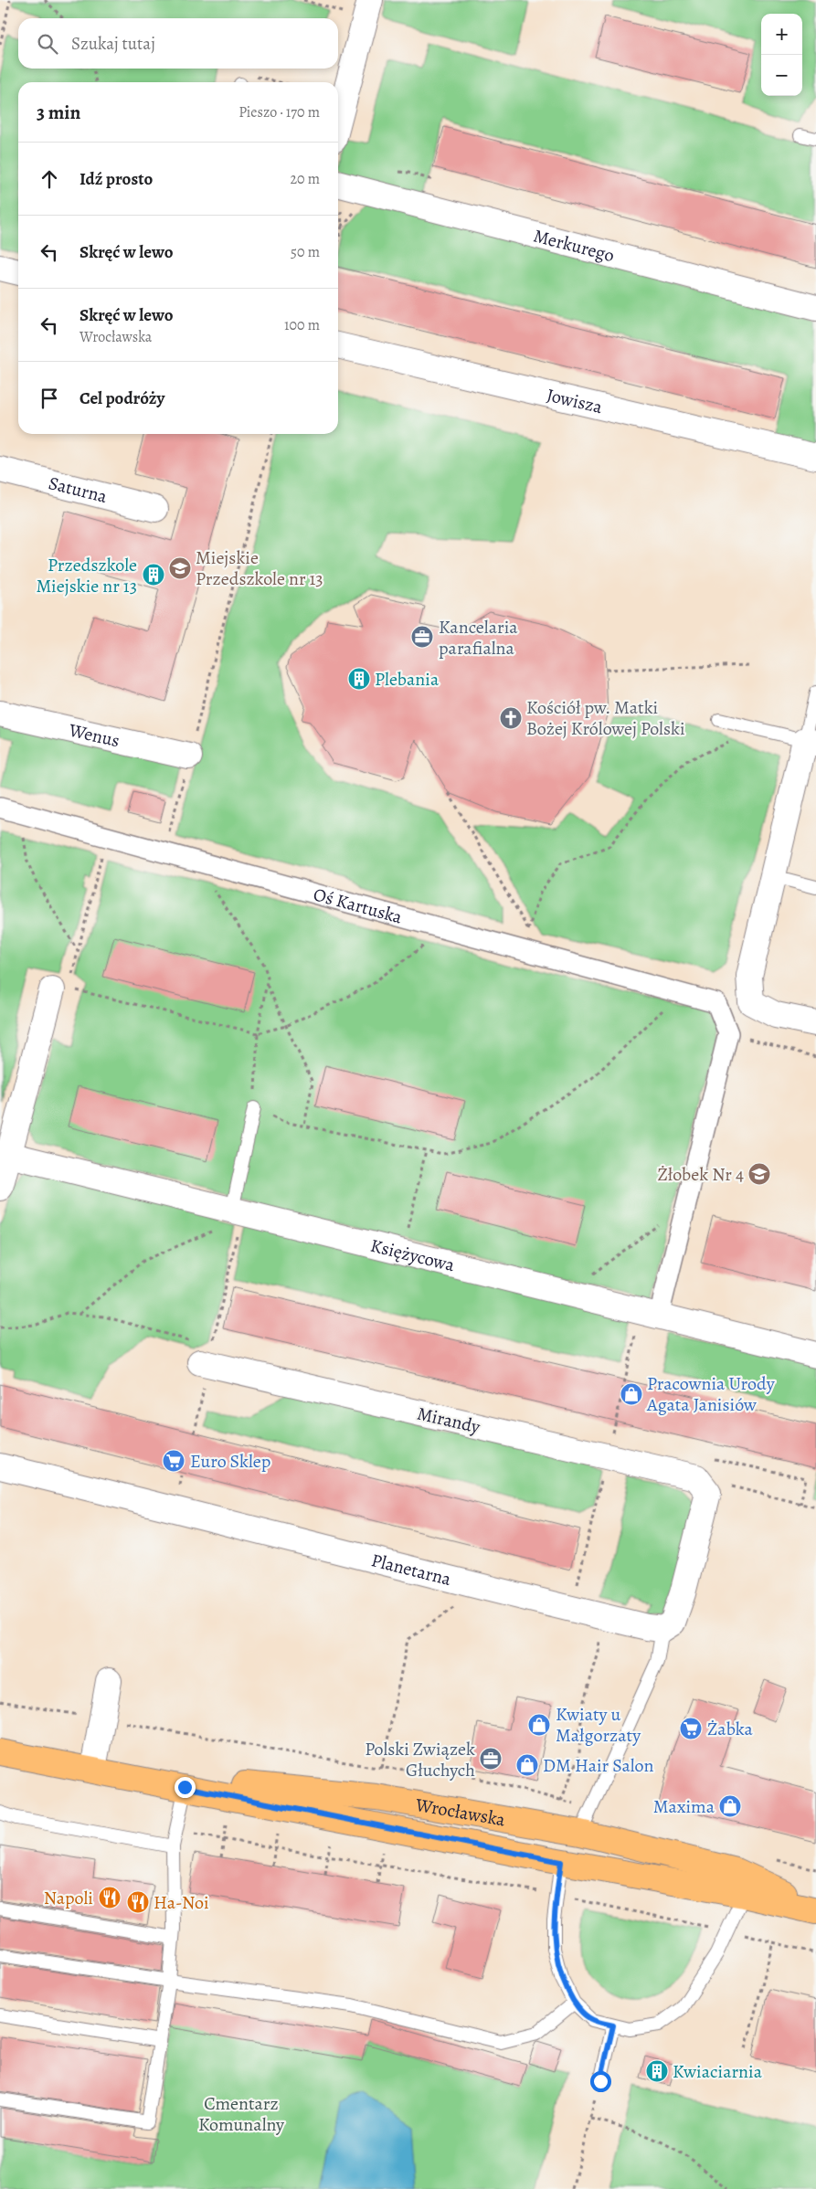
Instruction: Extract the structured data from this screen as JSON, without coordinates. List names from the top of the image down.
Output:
{
  "streets": {
    "main road": ["Wrocławska"],
    "street": [
      "Merkurego",
      "Jowisza",
      "Saturna",
      "Wenus",
      "Oś Kartuska",
      "Księżycowa",
      "Mirandy",
      "Planetarna"
    ]
  },
  "parks": ["Cmentarz Komunalny"],
  "places": {
    "school or university": ["Miejskie Przedszkole nr 13", "Żłobek Nr 4"],
    "building": ["Przedszkole Miejskie nr 13", "Plebania", "Kwiaciarnia"],
    "office": ["Kancelaria parafialna", "Polski Związek Głuchych"],
    "church": ["Kościół pw. Matki Bożej Królowej Polski"],
    "shop": [
      "Pracownia Urody Agata Janisiów",
      "Kwiaty u Małgorzaty",
      "DM Hair Salon",
      "Maxima"
    ],
    "supermarket": ["Euro Sklep", "Żabka"],
    "restaurant": ["Napoli", "Ha-Noi"]
  },
  "page": {
    "map_buttons": ["+", "−"],
    "search": "Szukaj tutaj",
    "heading": ["3 min", "Pieszo · 170 m"],
    "list": [
      ["Idź prosto", "20 m"],
      ["Skręć w lewo", "50 m"],
      ["Skręć w lewo", "Wrocławska", "100 m"],
      "Cel podróży"
    ]
  }
}
